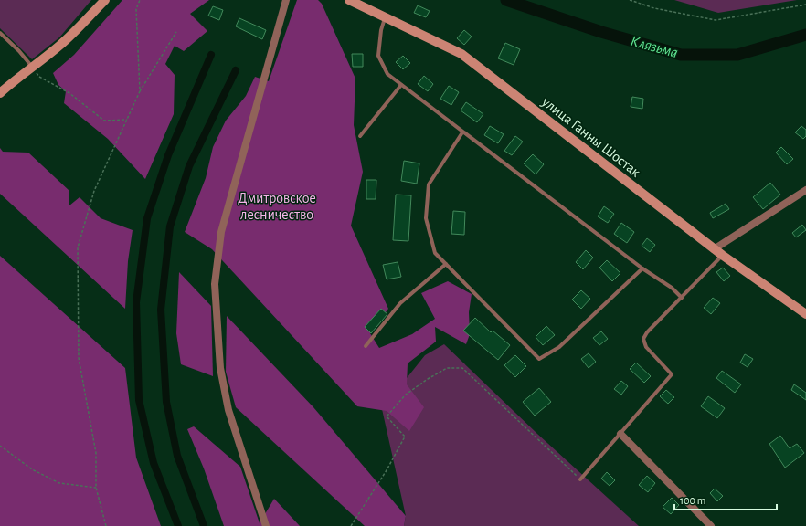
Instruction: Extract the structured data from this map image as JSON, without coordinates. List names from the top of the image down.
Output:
{
  "streets": {
    "main road": ["улица Ганны Шостак"]
  },
  "water": ["Клязьма"],
  "parks": ["Дмитровское лесничество"],
  "scale_bar": "100 m"
}
